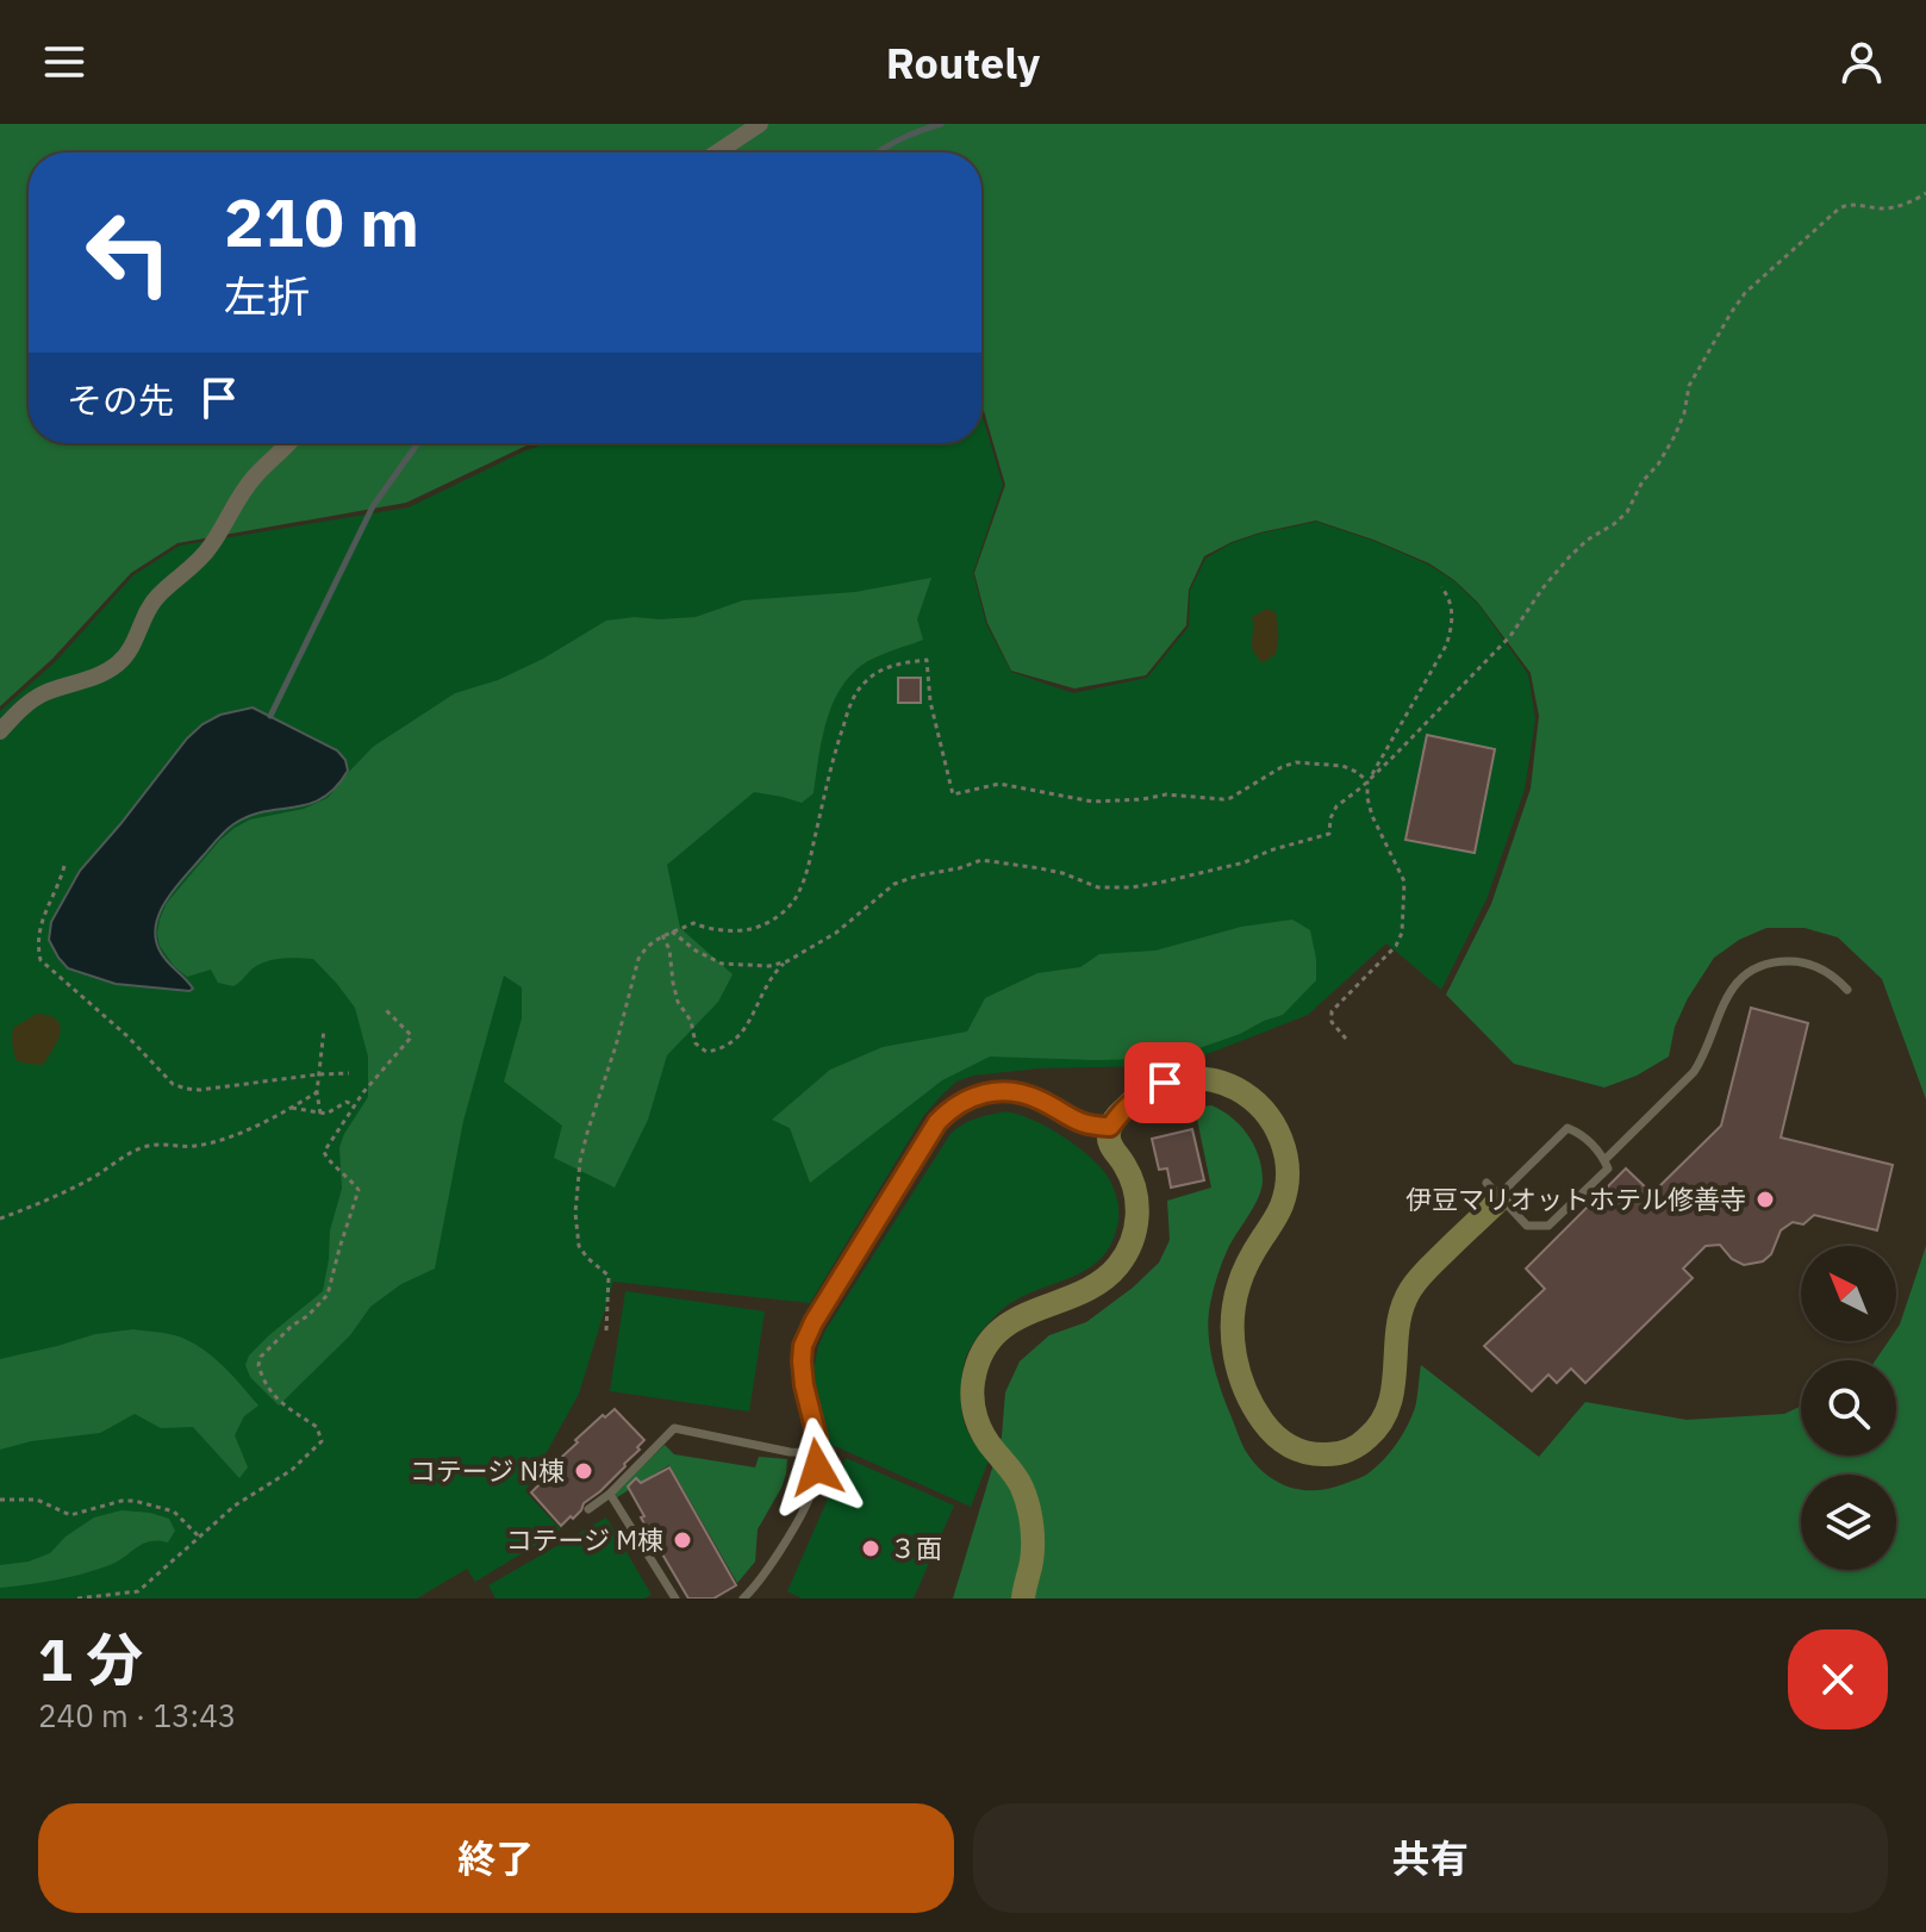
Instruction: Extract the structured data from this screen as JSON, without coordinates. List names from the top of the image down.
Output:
{
  "places": [
    "伊豆マリオットホテル修善寺",
    "コテージ N棟",
    "コテージ M棟",
    "３面"
  ],
  "north": "top left",
  "page": {
    "header": "Routely",
    "turn": ["210 m", "左折"],
    "then": "その先",
    "heading": ["1 分", "240 m · 13:43"],
    "buttons": ["終了", "共有"]
  }
}
